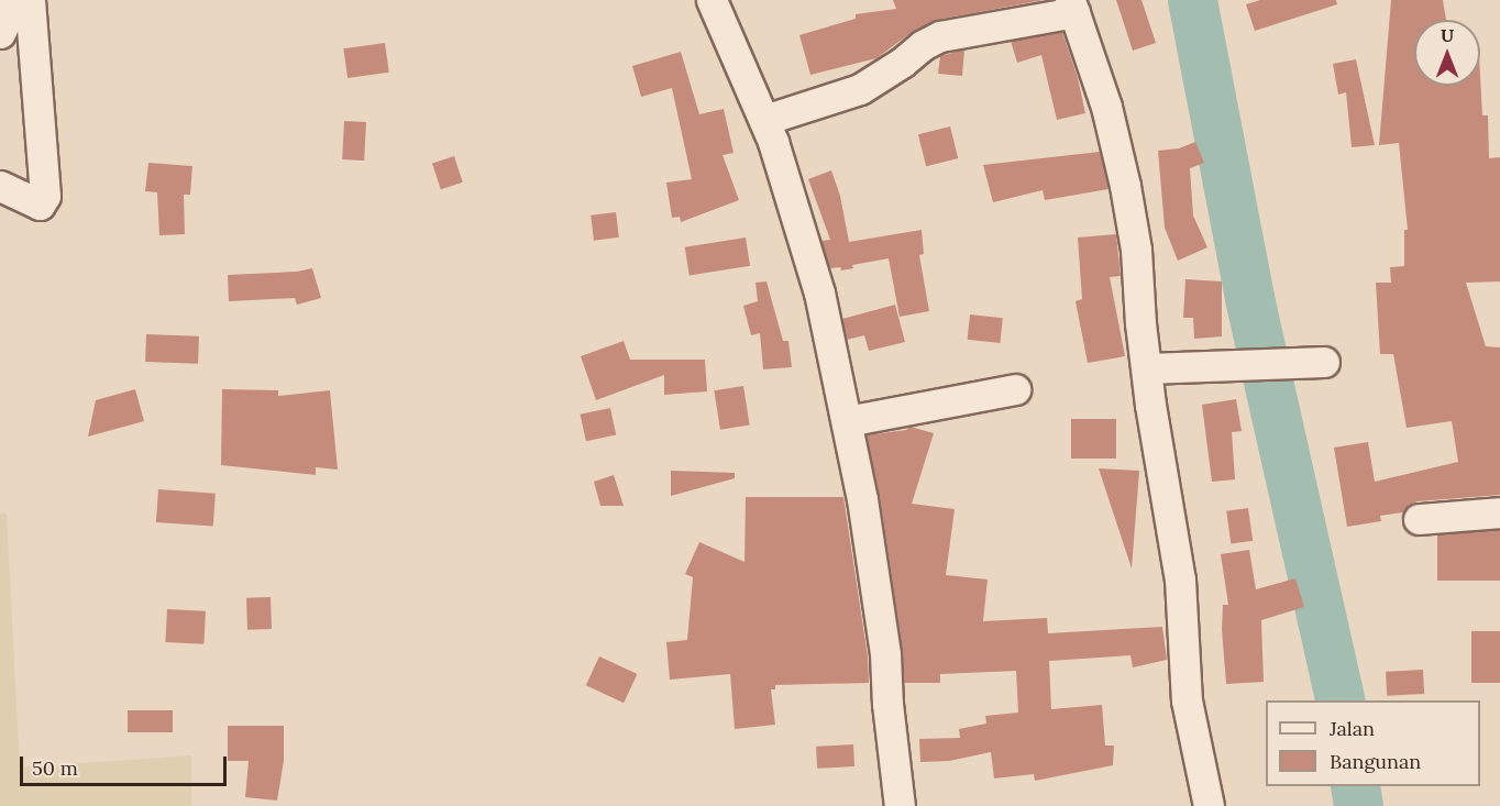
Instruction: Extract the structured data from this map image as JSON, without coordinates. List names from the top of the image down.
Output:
{
  "legend": ["Jalan", "Bangunan"],
  "scale_bar": "50 m",
  "north": "top"
}
